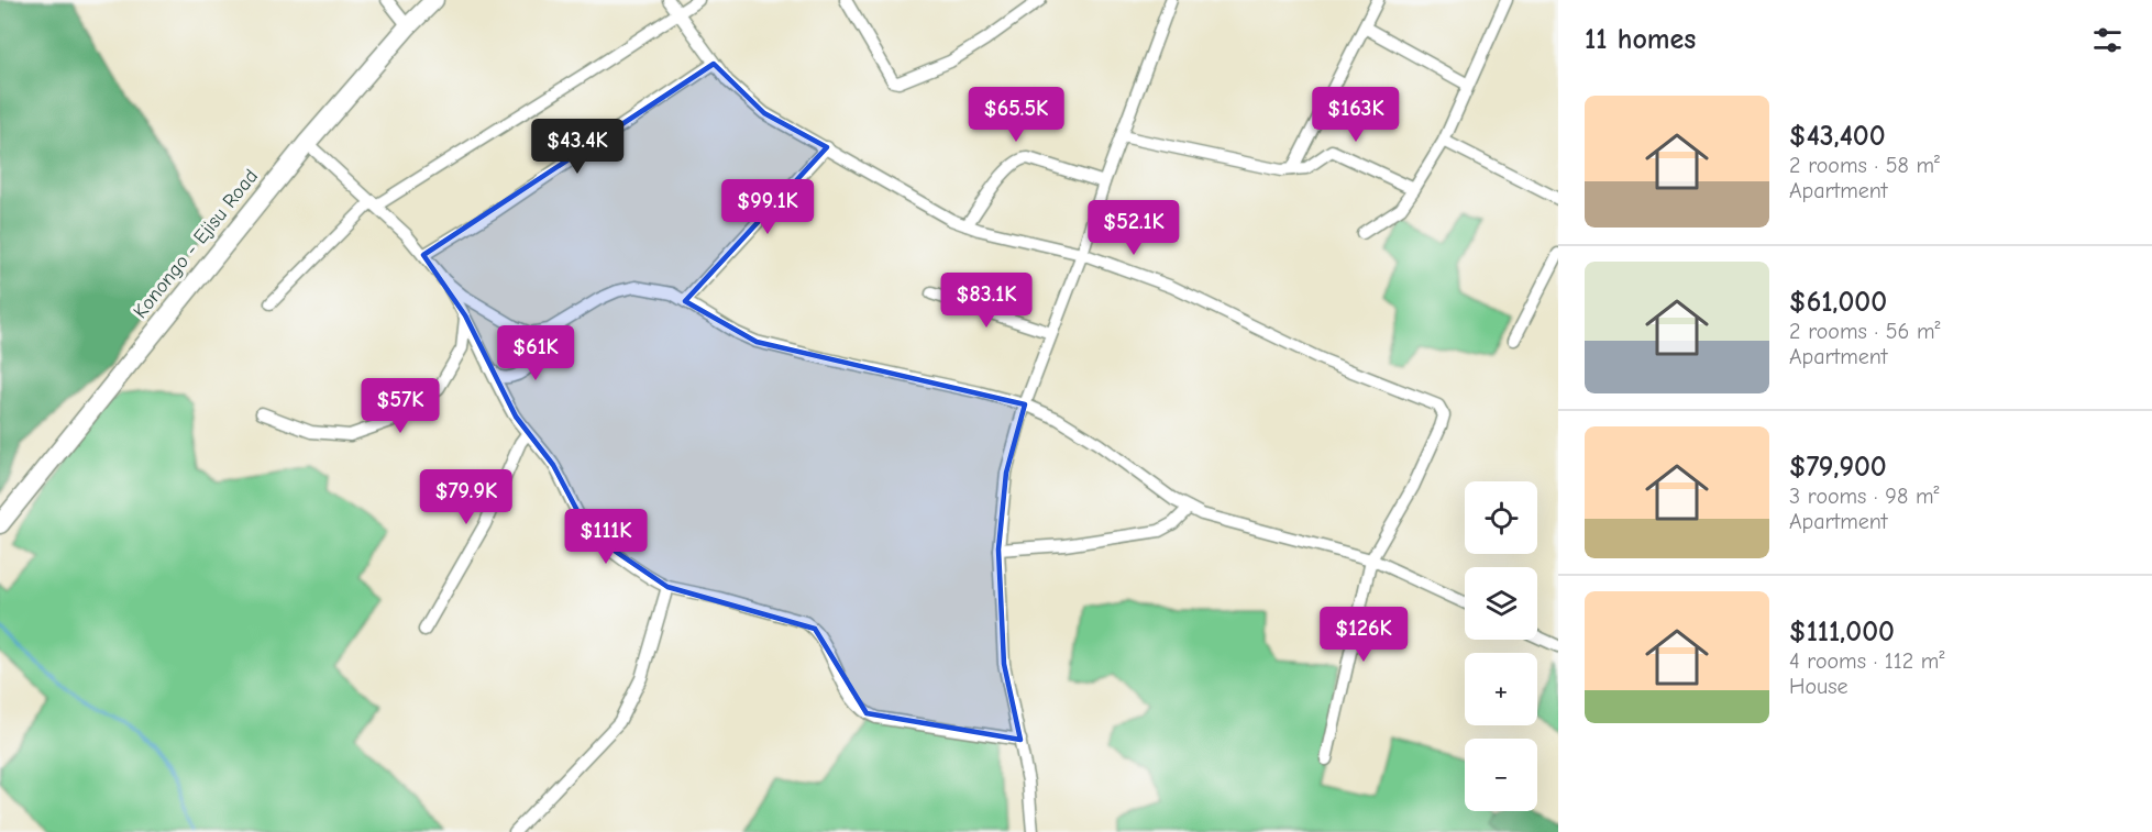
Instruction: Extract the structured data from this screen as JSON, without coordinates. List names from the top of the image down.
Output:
{
  "streets": {
    "highway": ["Konongo - Ejisu Road"]
  },
  "page": {
    "heading": "11 homes",
    "list": [
      {
        "name": "$43,400",
        "note": "2 rooms · 58 m² · Apartment"
      },
      {
        "name": "$61,000",
        "note": "2 rooms · 56 m² · Apartment"
      },
      {
        "name": "$79,900",
        "note": "3 rooms · 98 m² · Apartment"
      },
      {
        "name": "$111,000",
        "note": "4 rooms · 112 m² · House"
      }
    ],
    "price": [
      "$65.5K",
      "$163K",
      "$43.4K",
      "$99.1K",
      "$52.1K",
      "$83.1K",
      "$61K",
      "$57K",
      "$79.9K",
      "$111K",
      "$126K"
    ],
    "map_buttons": ["+", "−"]
  }
}
